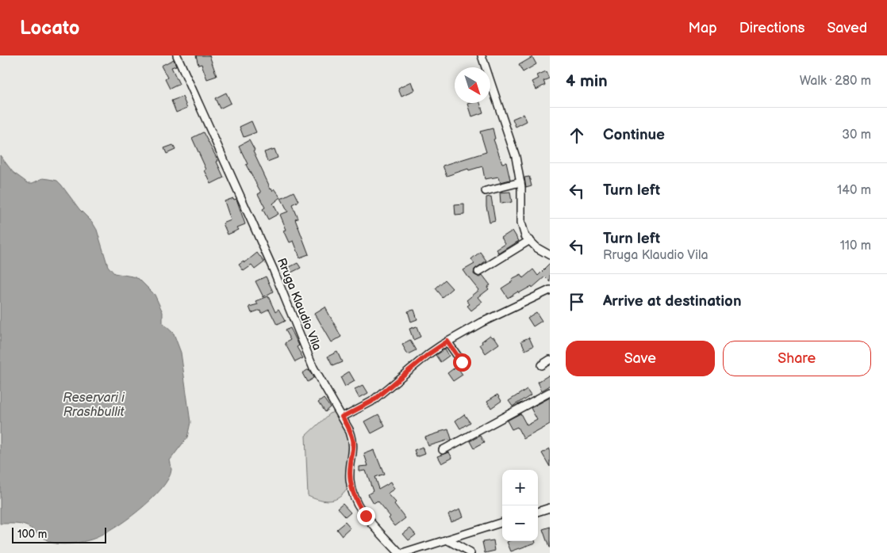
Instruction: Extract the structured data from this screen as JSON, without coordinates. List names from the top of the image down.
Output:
{
  "streets": {
    "street": ["Rruga Klaudio Vila"]
  },
  "water": ["Reservari i Rrashbullit"],
  "scale_bar": "100 m",
  "north": "bottom right",
  "page": {
    "header": "Locato",
    "nav": ["Map", "Directions", "Saved"],
    "heading": ["4 min", "Walk · 280 m"],
    "list": [
      ["Continue", "30 m"],
      ["Turn left", "140 m"],
      ["Turn left", "Rruga Klaudio Vila", "110 m"],
      "Arrive at destination"
    ],
    "buttons": ["Save", "Share"],
    "map_buttons": ["+", "−"],
    "scale": "100 m"
  }
}
